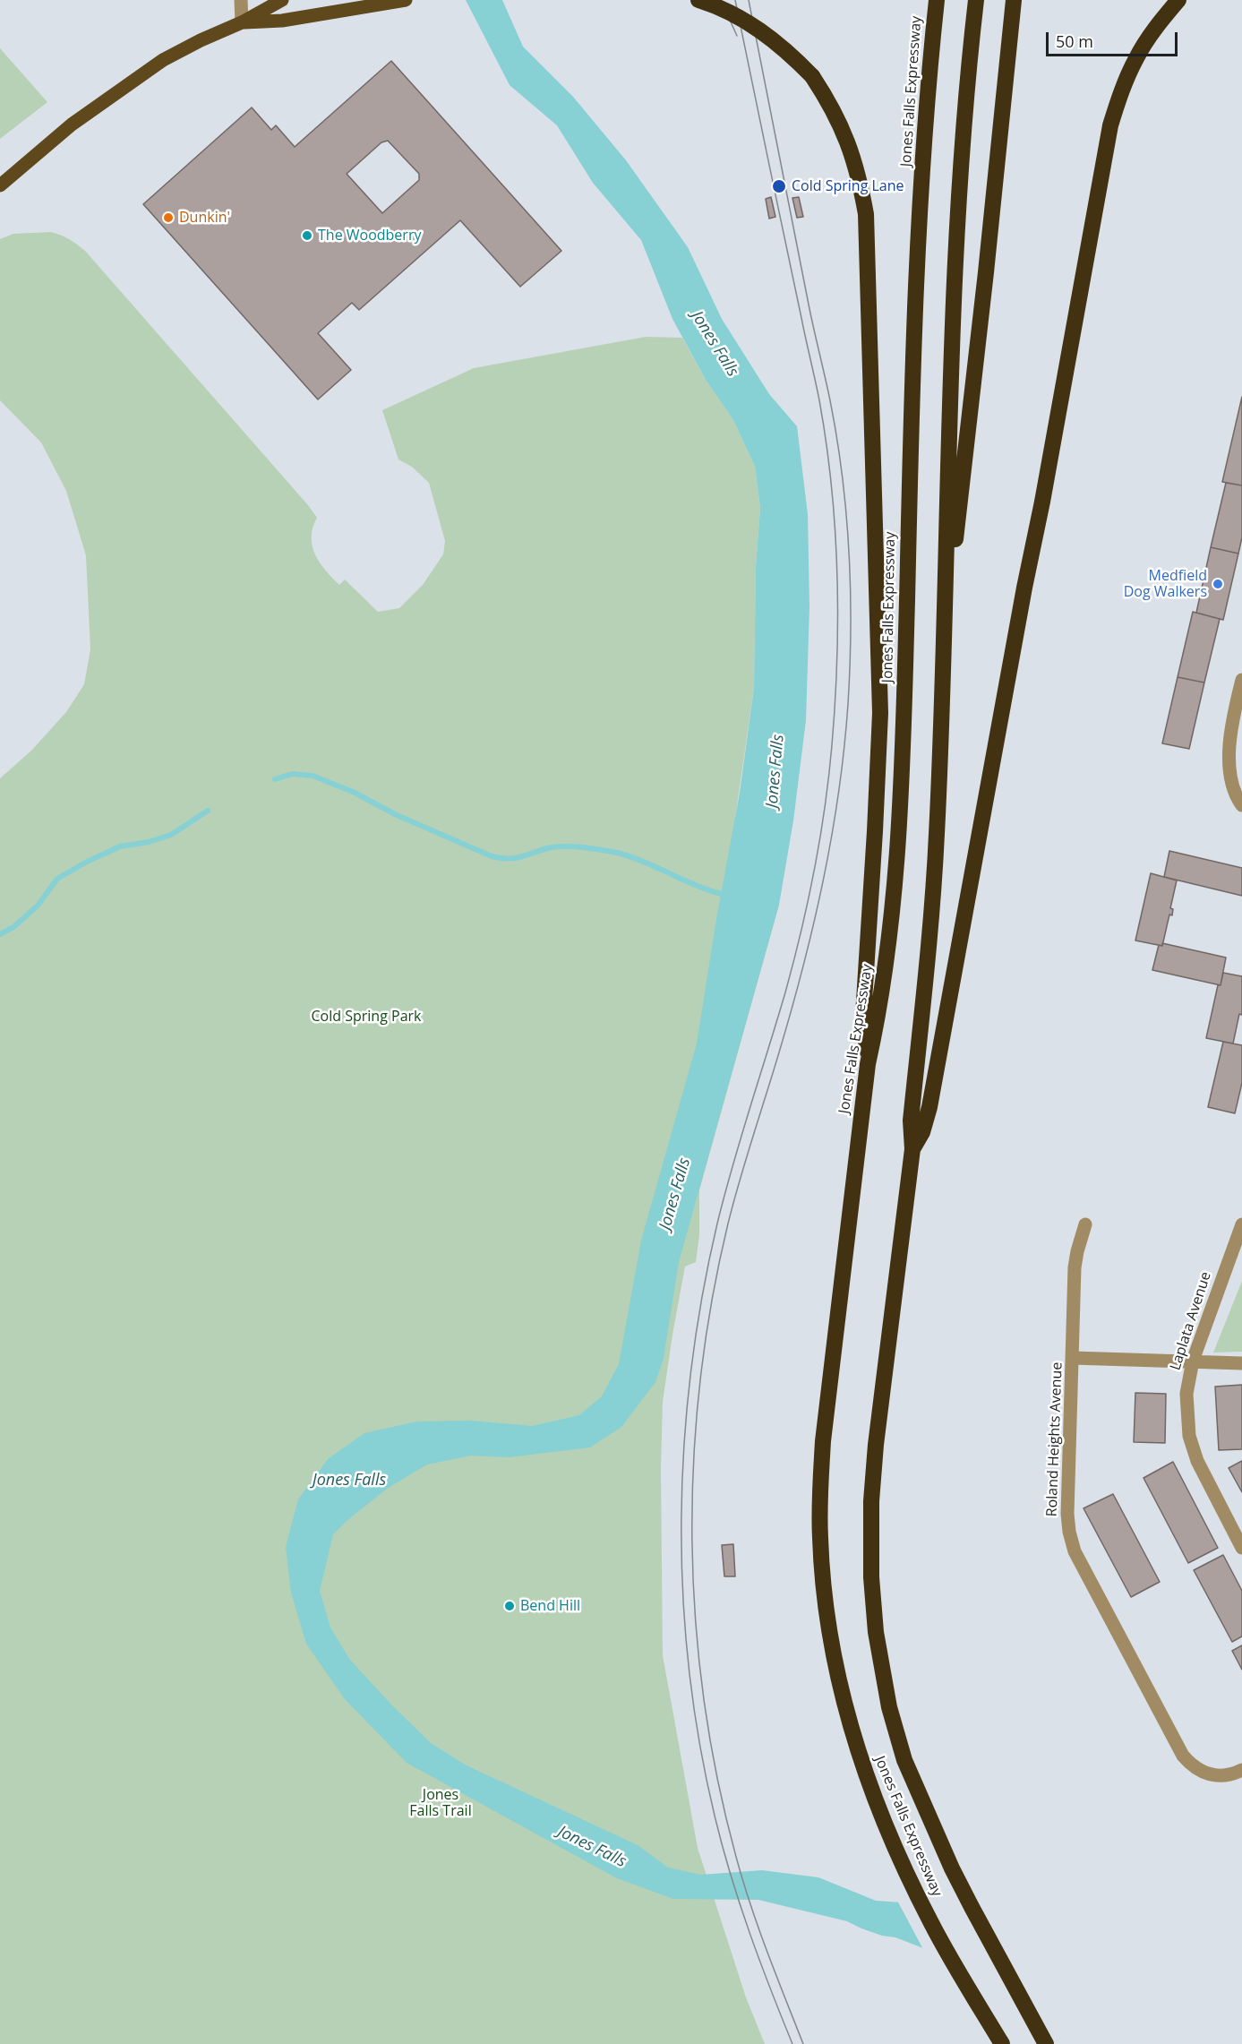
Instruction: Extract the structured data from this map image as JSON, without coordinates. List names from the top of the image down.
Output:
{
  "streets": {
    "highway": ["Jones Falls Expressway"],
    "street": ["Laplata Avenue", "Roland Heights Avenue"]
  },
  "water": ["Jones Falls"],
  "parks": ["Cold Spring Park", "Jones Falls Trail"],
  "places": [
    "Cold Spring Lane",
    "Dunkin'",
    "The Woodberry",
    "Medfield Dog Walkers",
    "Bend Hill"
  ],
  "scale_bar": "50 m"
}
